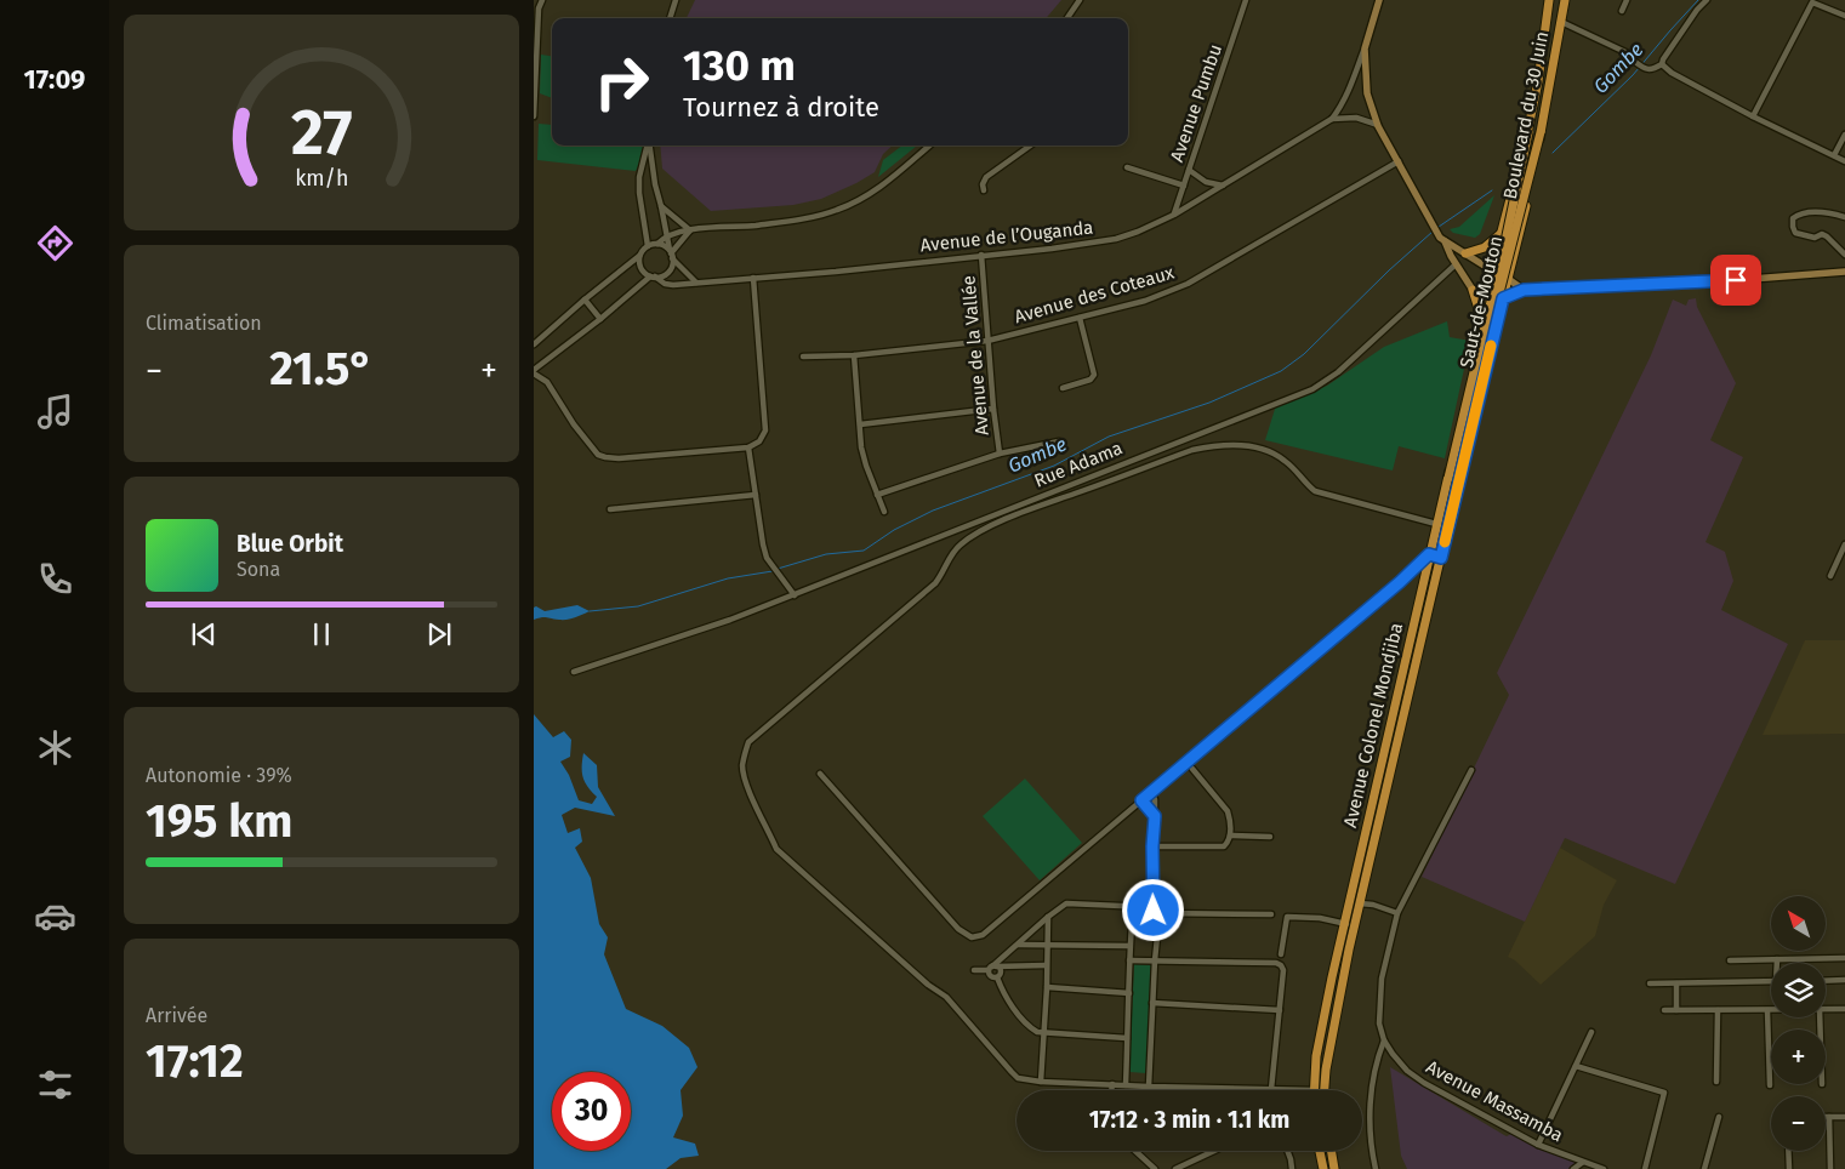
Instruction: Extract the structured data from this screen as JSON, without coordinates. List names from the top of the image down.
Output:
{
  "streets": {
    "main road": ["Boulevard du 30 Juin", "Saut-de-Mouton", "Avenue Colonel Mondjiba"],
    "street": [
      "Avenue Pumbu",
      "Avenue de l’Ouganda",
      "Avenue des Coteaux",
      "Avenue de la Vallée",
      "Rue Adama",
      "Avenue Massamba"
    ]
  },
  "crossings": [
    ["Avenue Pumbu", "Avenue de l’Ouganda"],
    ["Boulevard du 30 Juin", "Saut-de-Mouton"],
    ["Boulevard du 30 Juin", "Avenue Colonel Mondjiba"],
    ["Avenue de l’Ouganda", "Avenue de la Vallée"],
    ["Avenue des Coteaux", "Avenue de la Vallée"],
    ["Saut-de-Mouton", "Avenue Colonel Mondjiba"]
  ],
  "water": ["Gombe"],
  "north": "top left",
  "page": {
    "tabs": "17:09",
    "turn": ["130 m", "Tournez à droite"],
    "tile": [
      "Climatisation",
      ["Autonomie · 39%", "195 km"],
      ["Arrivée", "17:12"]
    ],
    "heat": ["−", "21.5°", "+"],
    "song": ["Blue Orbit", "Sona"],
    "map_buttons": ["+", "−"],
    "limit": "30",
    "trip": "17:12 · 3 min · 1.1 km",
    "gauge": ["27", "km/h"]
  }
}
